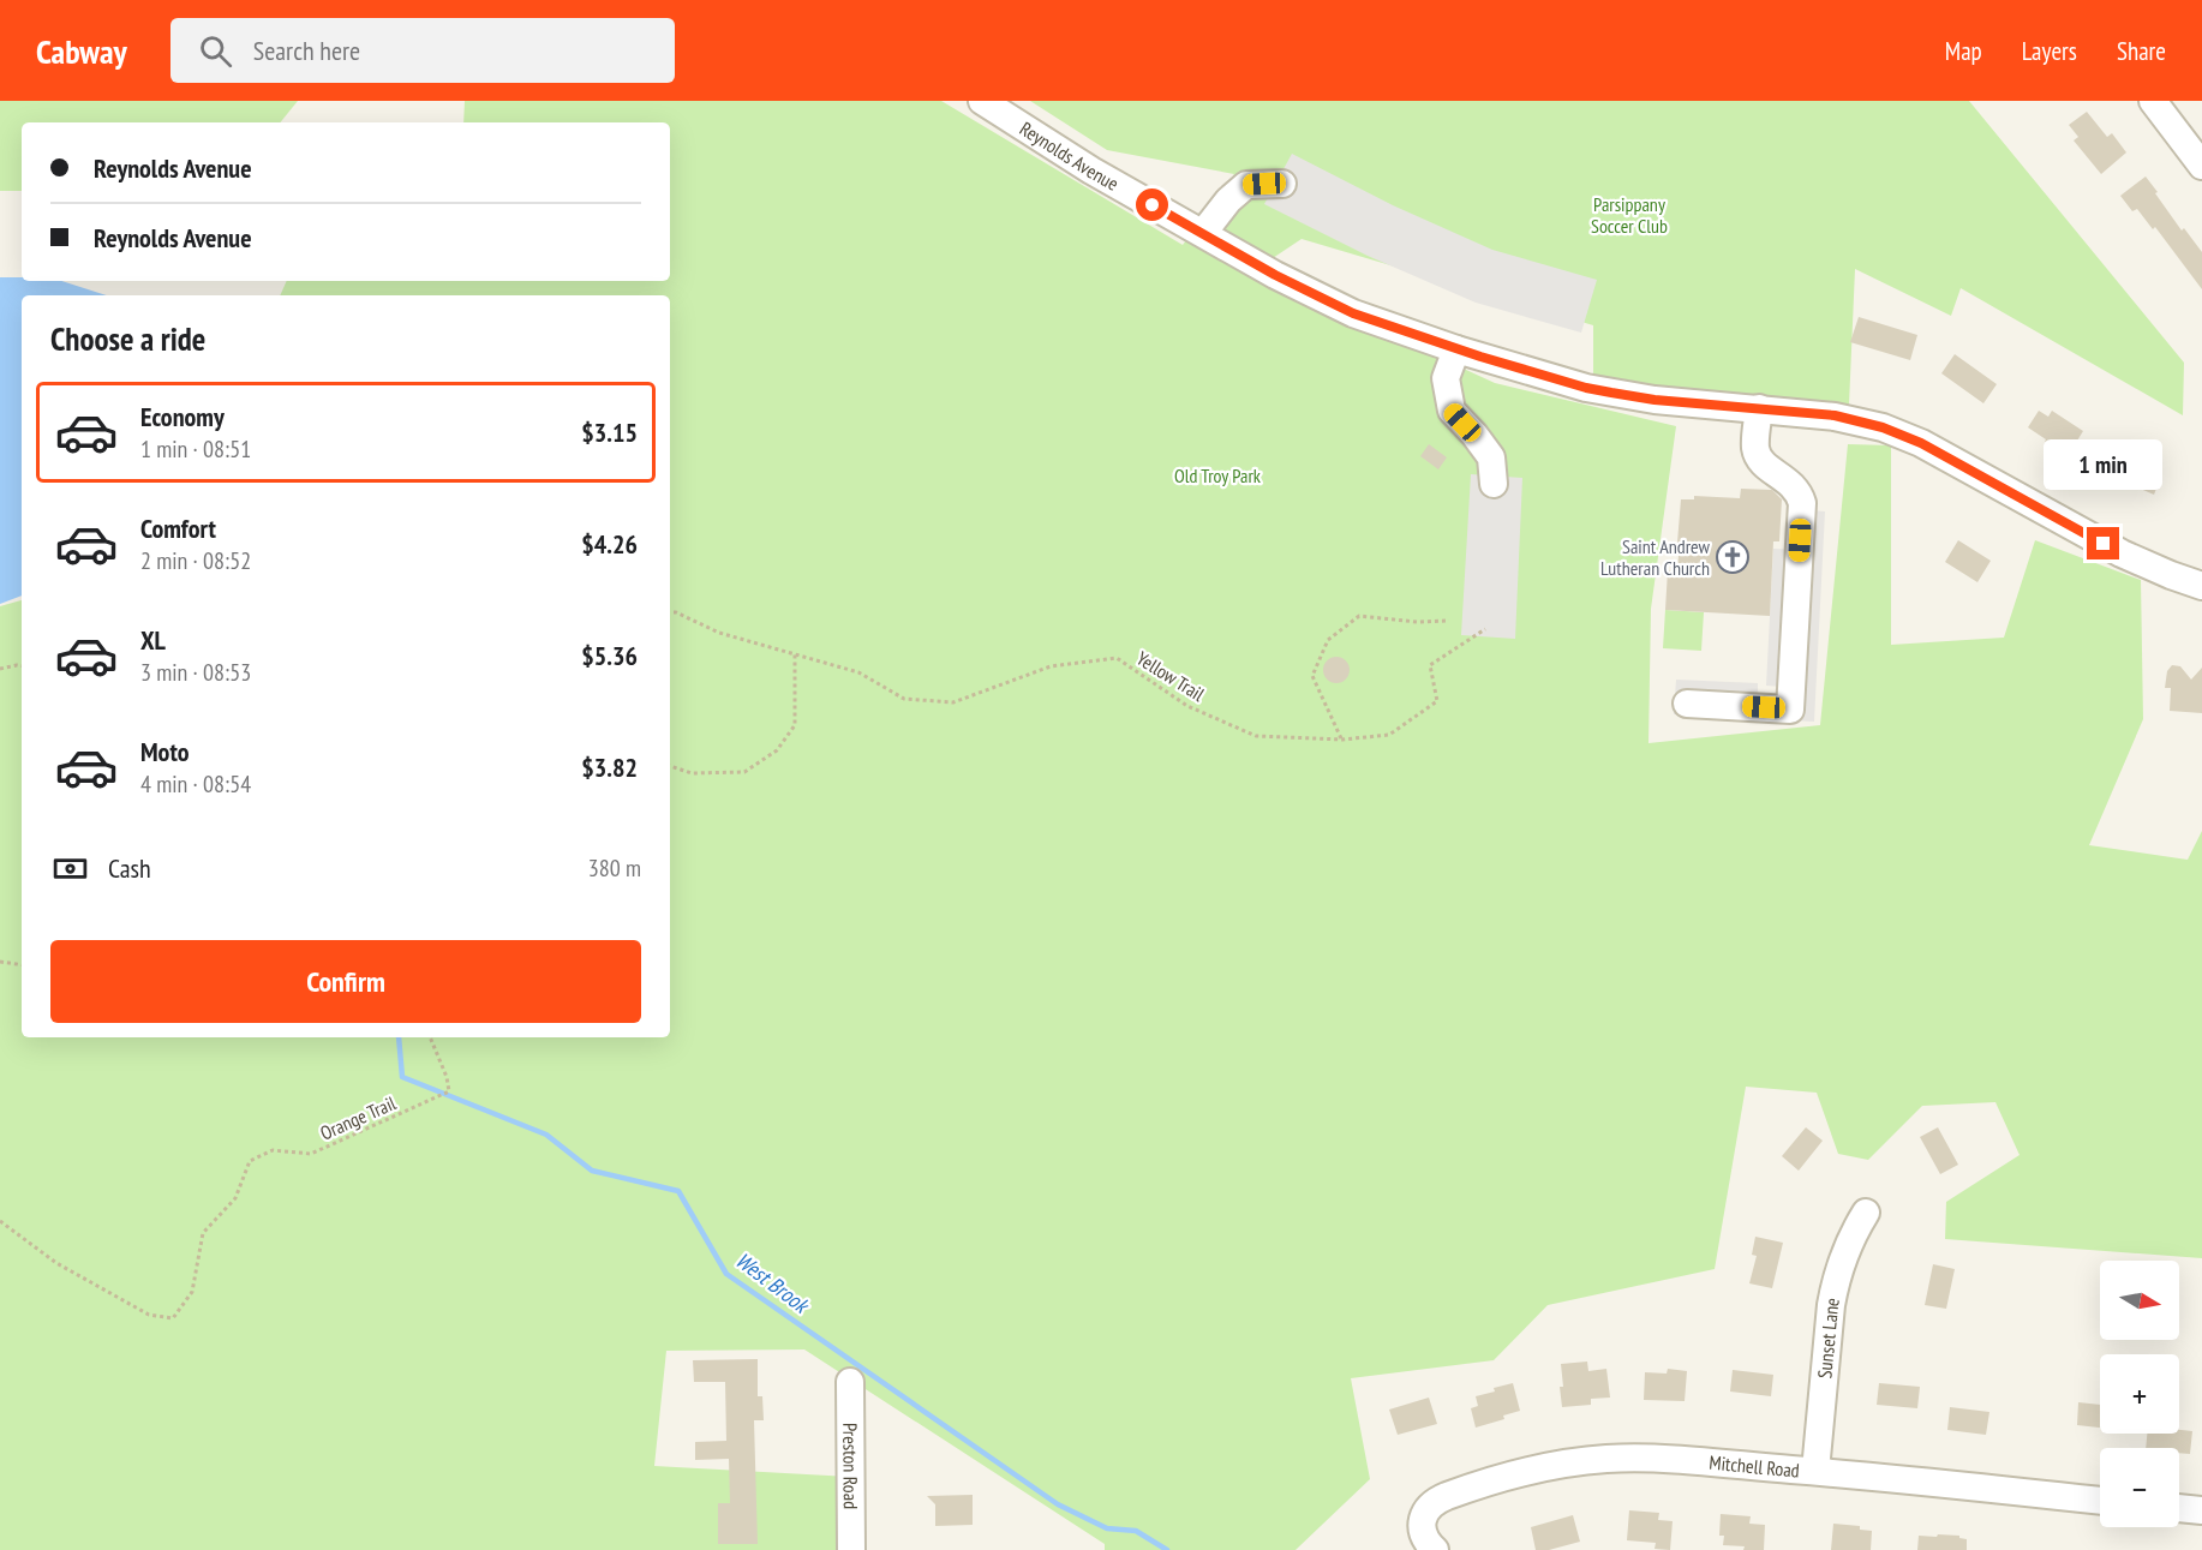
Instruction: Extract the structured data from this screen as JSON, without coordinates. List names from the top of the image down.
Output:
{
  "streets": {
    "street": [
      "Reynolds Avenue",
      "Sunset Lane",
      "Preston Road",
      "Mitchell Road"
    ],
    "path": ["Yellow Trail", "Orange Trail"]
  },
  "crossings": [
    ["Sunset Lane", "Mitchell Road"]
  ],
  "water": ["West Brook"],
  "parks": ["Parsippany Soccer Club", "Old Troy Park"],
  "places": {
    "church": ["Saint Andrew Lutheran Church"]
  },
  "north": "right",
  "page": {
    "header": "Cabway",
    "search": "Search here",
    "nav": ["Map", "Layers", "Share"],
    "banner": ["Reynolds Avenue", "Reynolds Avenue"],
    "heading": "Choose a ride",
    "list": [
      {
        "name": "Economy",
        "note": "1 min · 08:51",
        "value": "$3.15"
      },
      {
        "name": "Comfort",
        "note": "2 min · 08:52",
        "value": "$4.26"
      },
      {
        "name": "XL",
        "note": "3 min · 08:53",
        "value": "$5.36"
      },
      {
        "name": "Moto",
        "note": "4 min · 08:54",
        "value": "$3.82"
      }
    ],
    "bubble": "1 min",
    "pay": ["Cash", "380 m"],
    "buttons": "Confirm",
    "map_buttons": ["+", "−"]
  }
}
